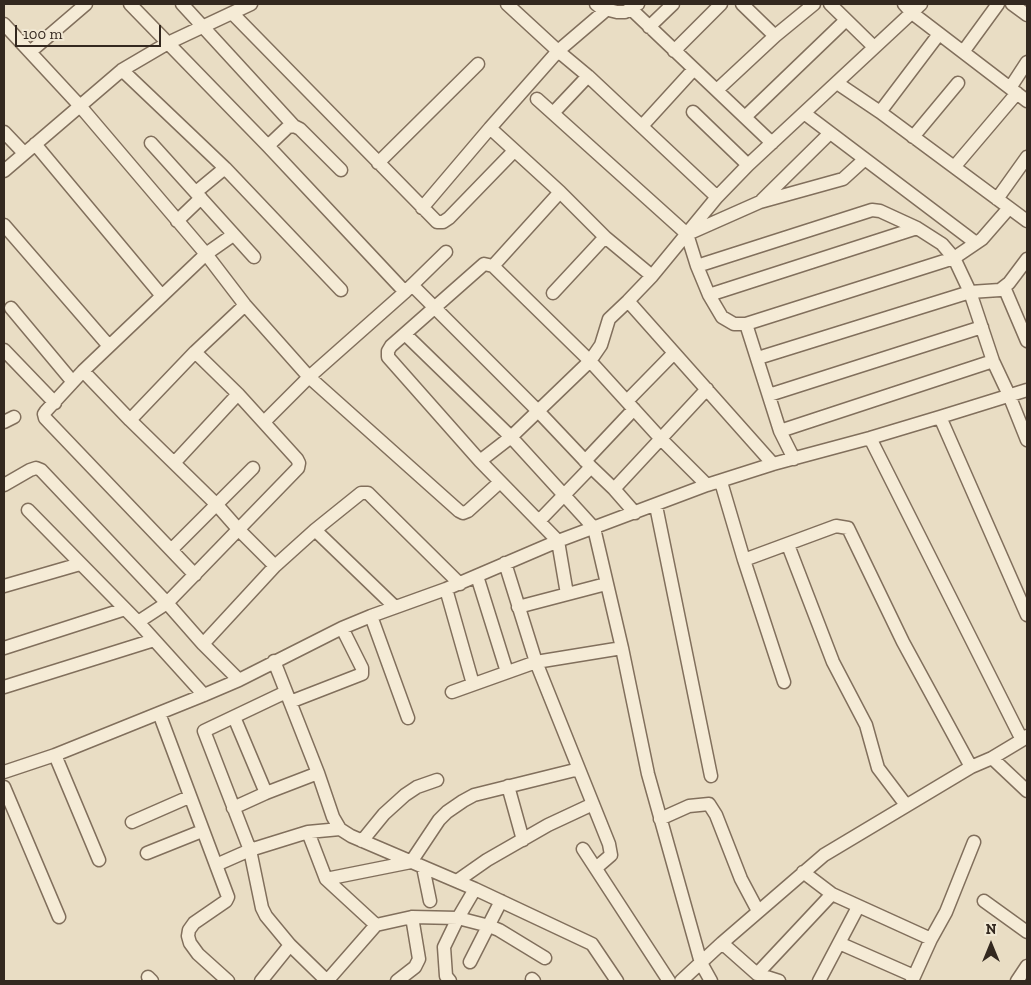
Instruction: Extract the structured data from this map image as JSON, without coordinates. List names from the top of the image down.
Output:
{
  "scale_bar": "100 m",
  "north": "top"
}
